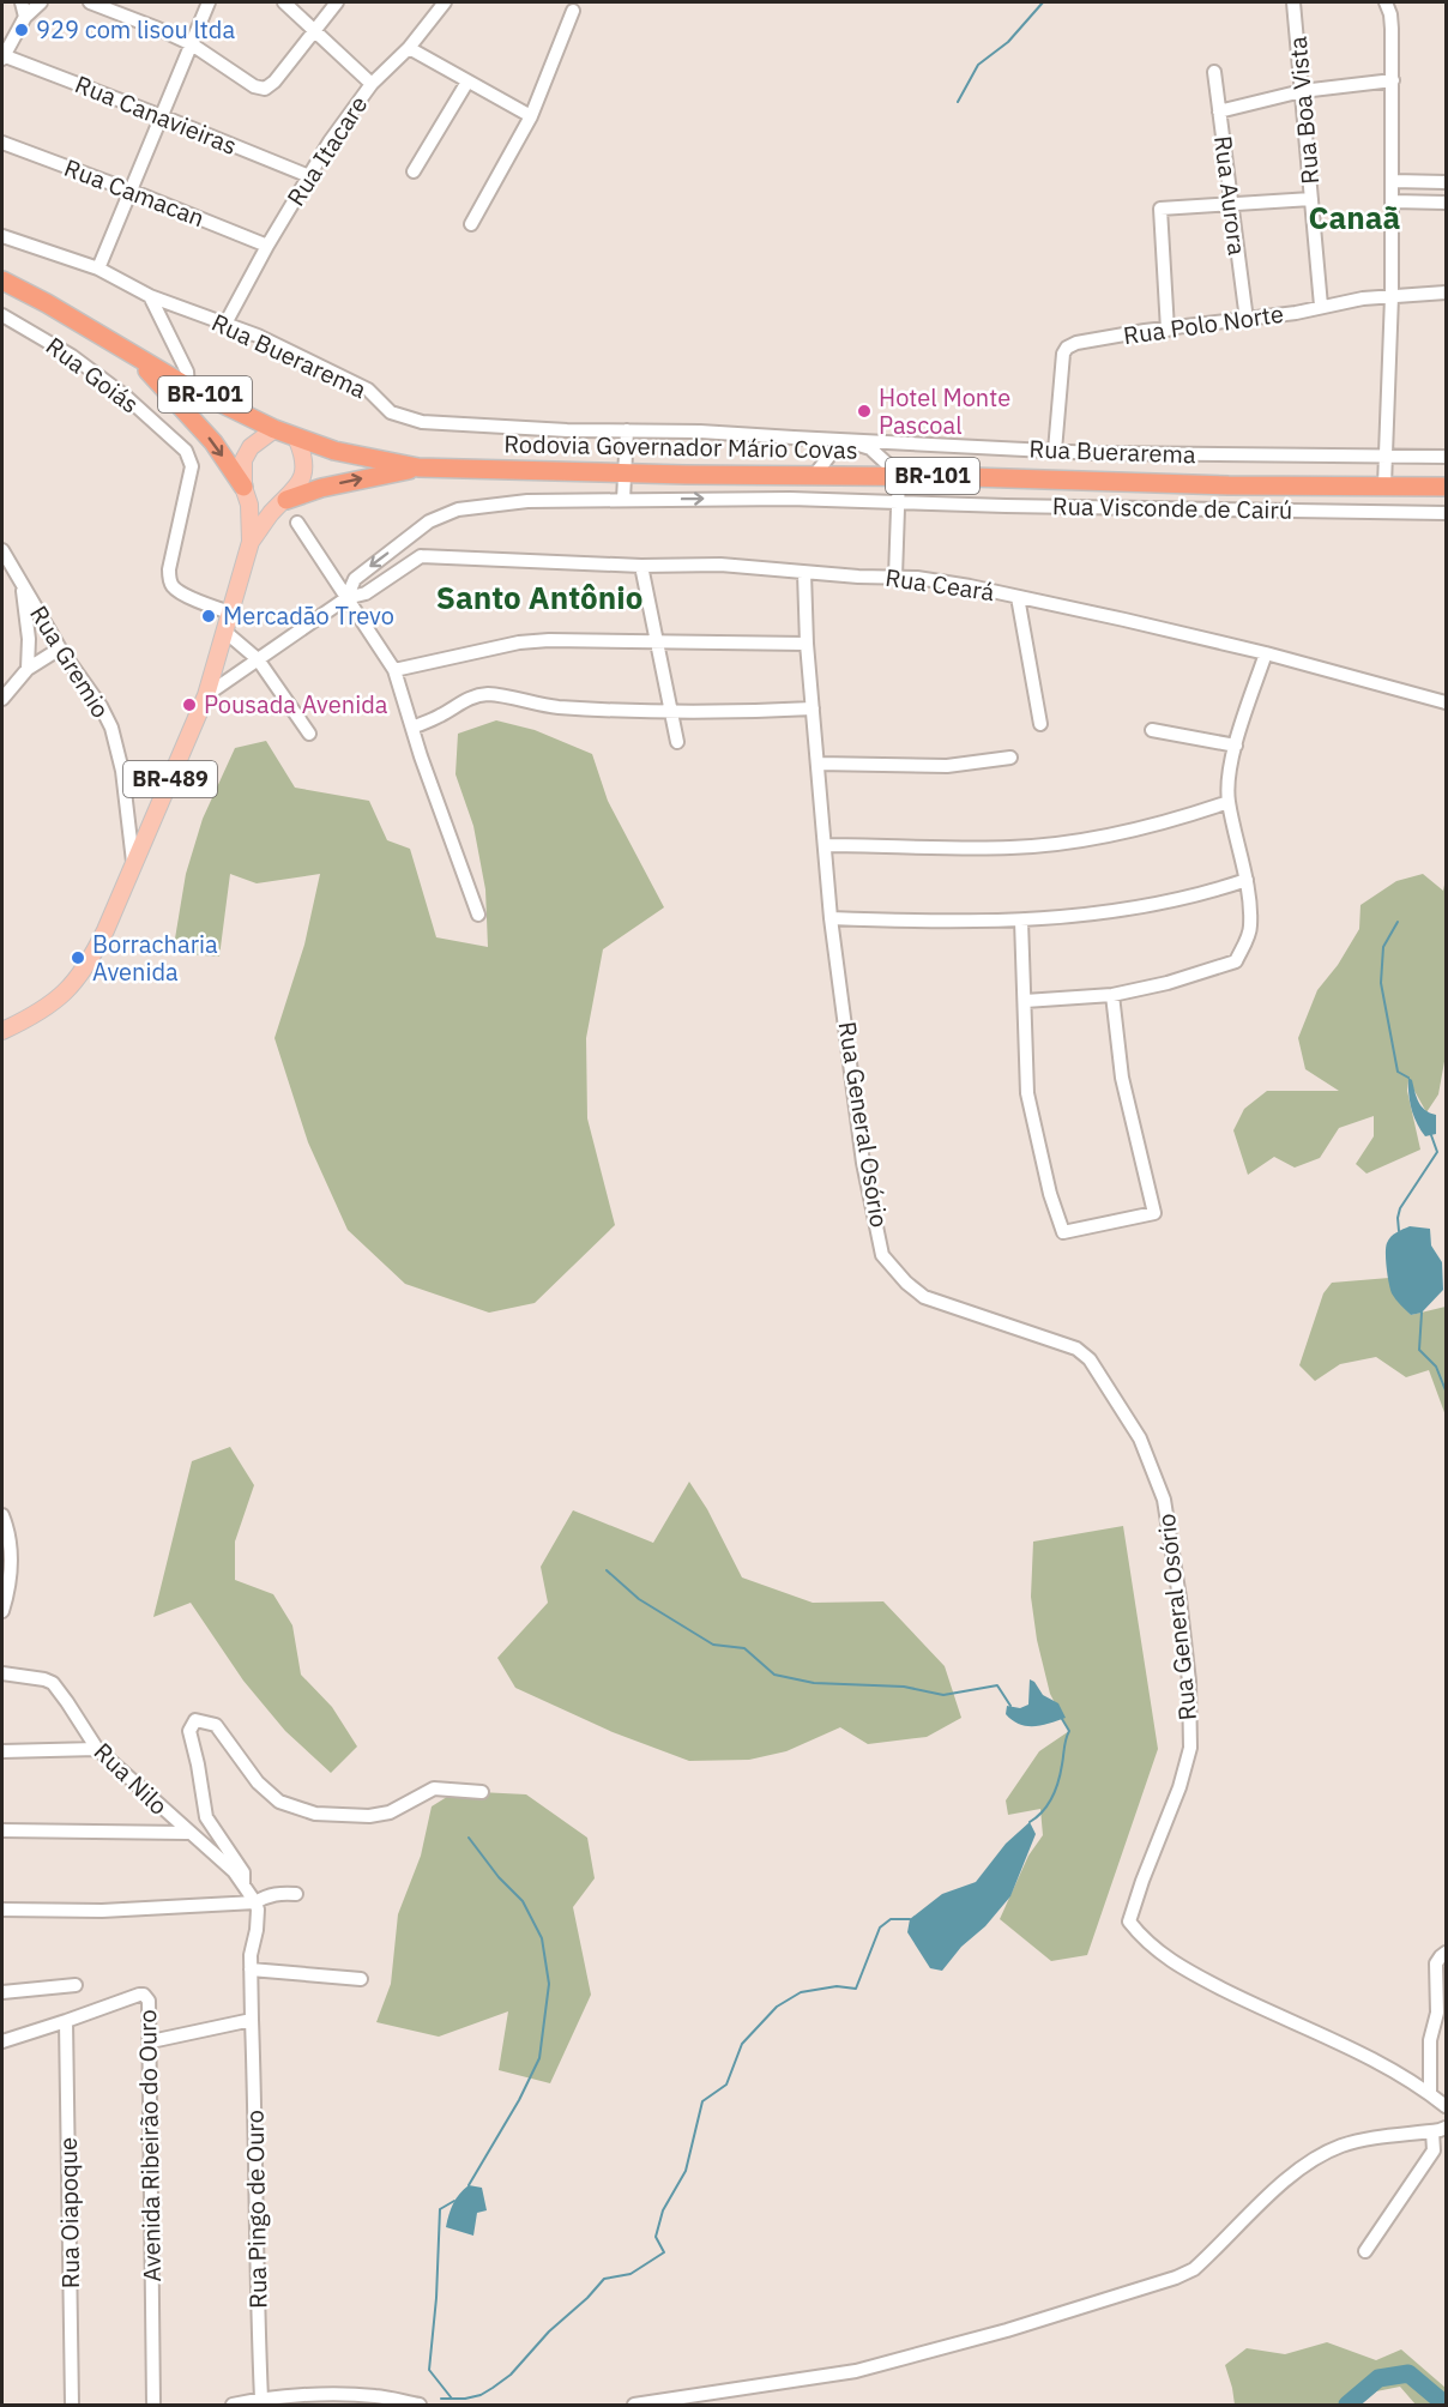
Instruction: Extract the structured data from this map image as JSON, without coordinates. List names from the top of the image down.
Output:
{
  "streets": {
    "highway": ["BR-101", "Rodovia Governador Mário Covas", "BR-489"],
    "street": [
      "Rua Boa Vista",
      "Rua Canavieiras",
      "Rua Itacare",
      "Rua Camacan",
      "Rua Aurora",
      "Rua Polo Norte",
      "Rua Buerarema",
      "Rua Goiás",
      "Rua Visconde de Cairú",
      "Rua Ceará",
      "Rua Gremio",
      "Rua General Osório",
      "Rua Nilo",
      "Avenida Ribeirão do Ouro",
      "Rua Pingo de Ouro",
      "Rua Oiapoque"
    ]
  },
  "crossings": [
    ["Rua Boa Vista", "Rua Polo Norte"],
    ["Rua Canavieiras", "Rua Itacare"],
    ["Rua Itacare", "Rua Camacan"],
    ["Rua Itacare", "Rua Buerarema"],
    ["Rua Aurora", "Rua Polo Norte"],
    ["Rua Polo Norte", "Rua Buerarema"],
    ["Rua Goiás", "BR-489"],
    ["Rodovia Governador Mário Covas", "BR-489"],
    ["Rua Ceará", "Rua General Osório"],
    ["Rua Gremio", "BR-489"],
    ["Rua Nilo", "Rua Pingo de Ouro"],
    ["Avenida Ribeirão do Ouro", "Rua Oiapoque"]
  ],
  "districts": ["Canaã", "Santo Antônio"],
  "places": [
    "929 com lisou ltda",
    "Hotel Monte Pascoal",
    "Mercadão Trevo",
    "Pousada Avenida",
    "Borracharia Avenida"
  ]
}
